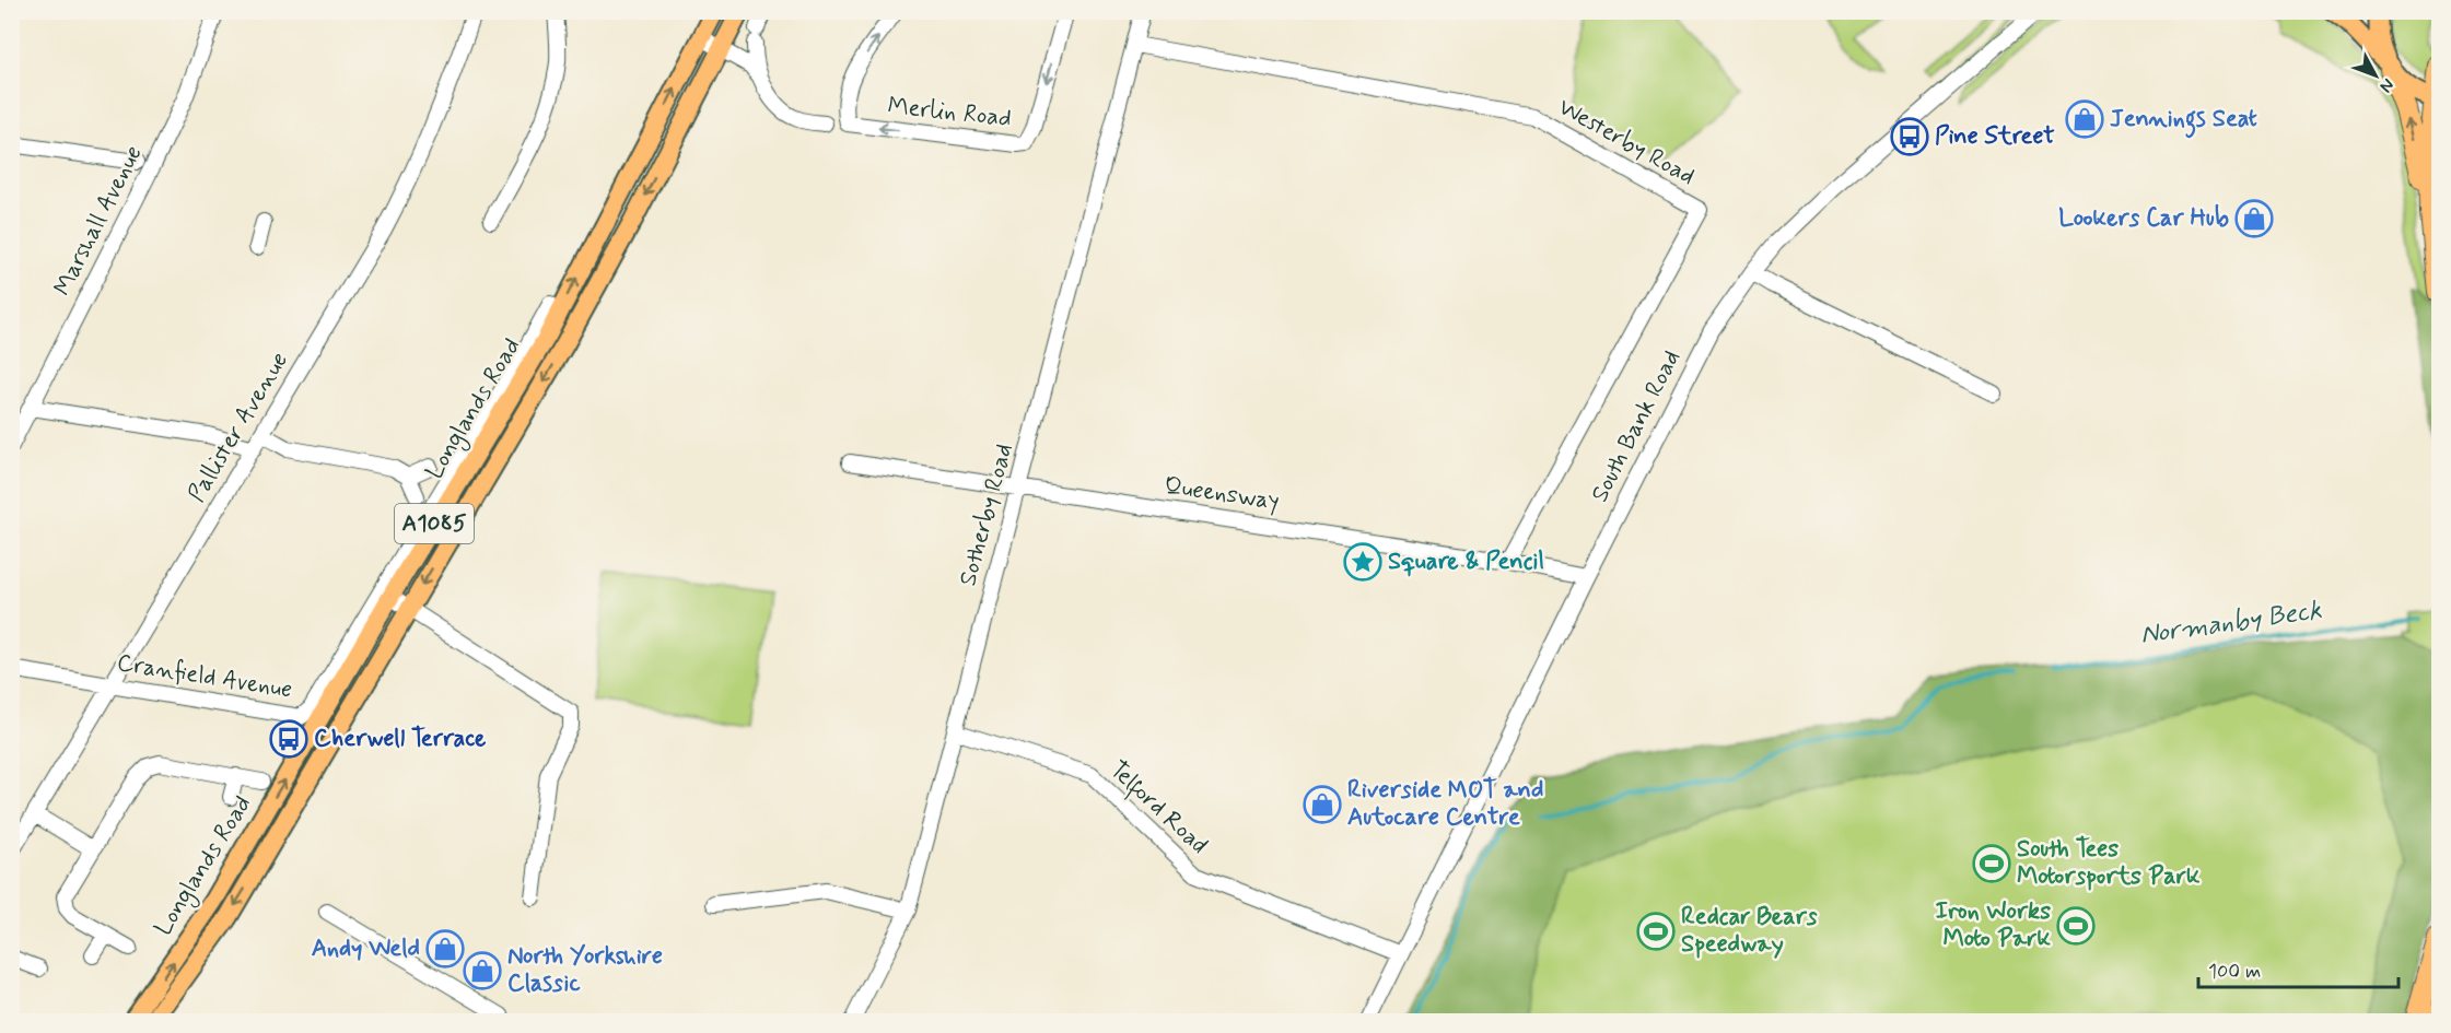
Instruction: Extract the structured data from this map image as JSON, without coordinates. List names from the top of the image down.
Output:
{
  "streets": {
    "main road": ["Longlands Road", "A1085"],
    "street": [
      "Merlin Road",
      "Westerby Road",
      "Marshall Avenue",
      "South Bank Road",
      "Pallister Avenue",
      "Queensway",
      "Sotherby Road",
      "Cranfield Avenue",
      "Telford Road"
    ]
  },
  "crossings": [
    ["Westerby Road", "Queensway"],
    ["Westerby Road", "Sotherby Road"],
    ["South Bank Road", "Queensway"],
    ["South Bank Road", "Telford Road"],
    ["Pallister Avenue", "Cranfield Avenue"],
    ["Queensway", "Sotherby Road"],
    ["Sotherby Road", "Telford Road"]
  ],
  "water": ["Normanby Beck"],
  "places": {
    "shop": [
      "Jennings Seat",
      "Lookers Car Hub",
      "Riverside MOT and Autocare Centre",
      "Andy Weld",
      "North Yorkshire Classic"
    ],
    "bus stop": ["Pine Street", "Cherwell Terrace"],
    "place": ["Square & Pencil"],
    "sports": ["South Tees Motorsports Park", "Iron Works Moto Park", "Redcar Bears Speedway"]
  },
  "scale_bar": "100 m",
  "north": "bottom right"
}
